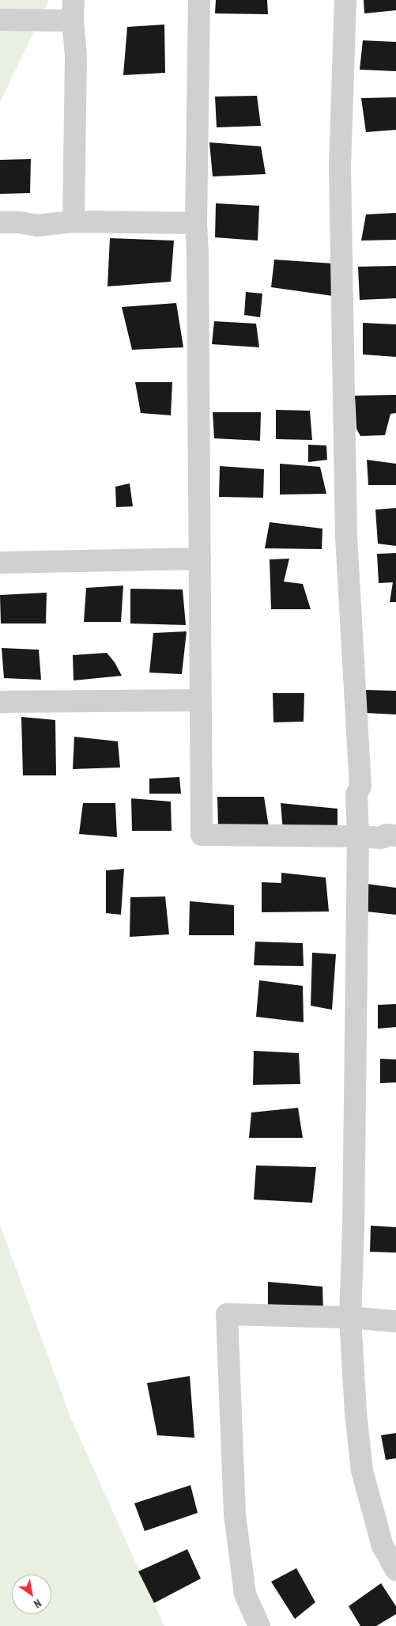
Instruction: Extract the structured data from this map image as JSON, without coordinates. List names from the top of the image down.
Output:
{
  "north": "bottom right"
}
